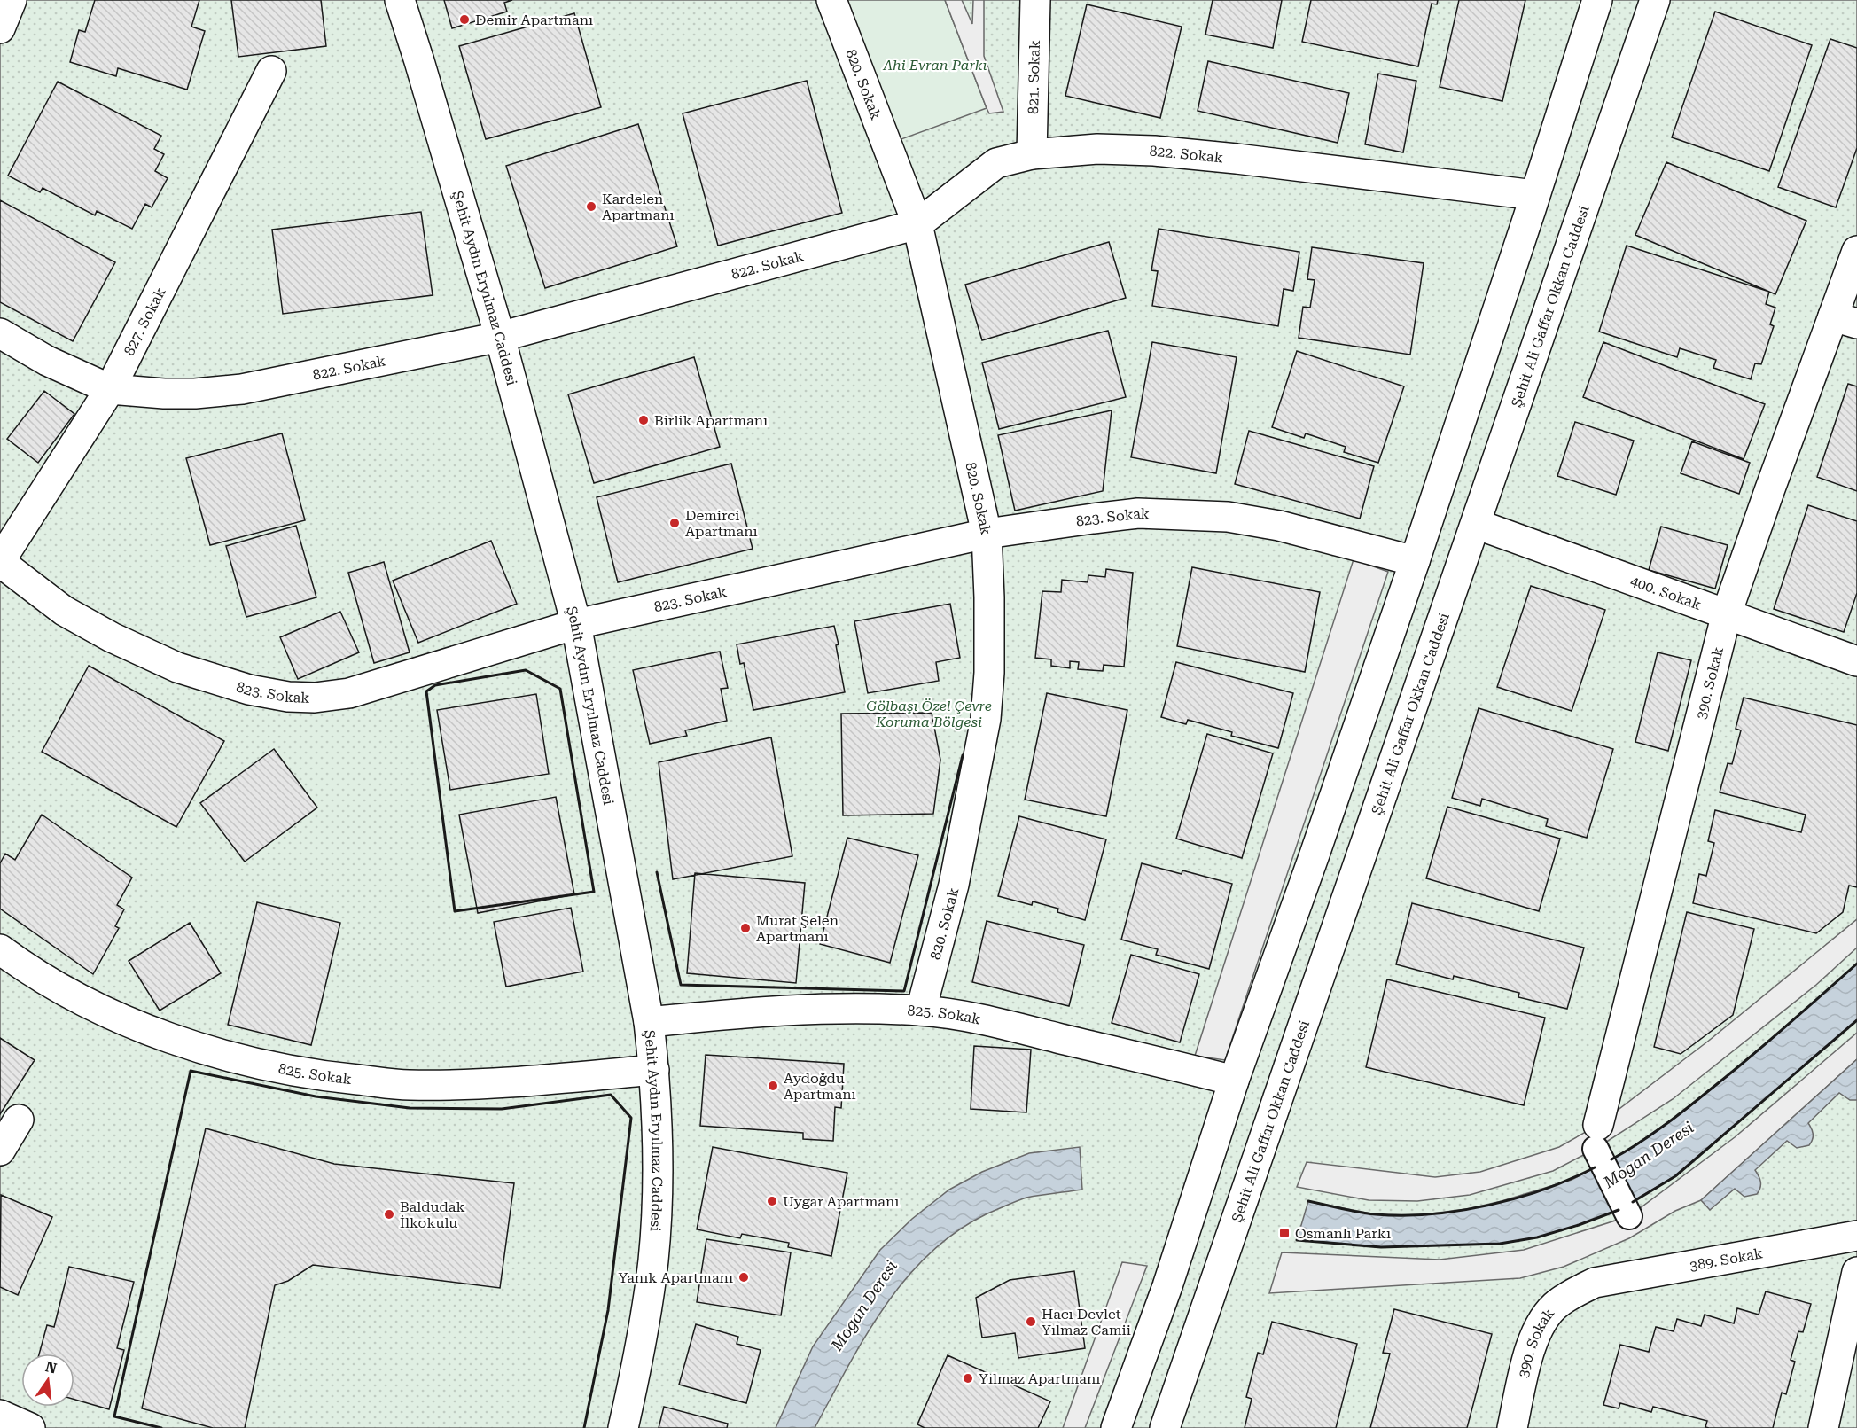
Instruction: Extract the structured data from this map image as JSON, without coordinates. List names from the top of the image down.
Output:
{
  "streets": {
    "main road": [
      "821. Sokak",
      "820. Sokak",
      "822. Sokak",
      "Şehit Aydın Eryılmaz Caddesi",
      "Şehit Ali Gaffar Okkan Caddesi",
      "827. Sokak",
      "823. Sokak",
      "400. Sokak",
      "390. Sokak",
      "825. Sokak",
      "389. Sokak"
    ]
  },
  "crossings": [
    ["821. Sokak", "822. Sokak"],
    ["820. Sokak", "822. Sokak"],
    ["820. Sokak", "823. Sokak"],
    ["820. Sokak", "825. Sokak"],
    ["822. Sokak", "Şehit Aydın Eryılmaz Caddesi"],
    ["822. Sokak", "827. Sokak"],
    ["Şehit Aydın Eryılmaz Caddesi", "823. Sokak"],
    ["Şehit Aydın Eryılmaz Caddesi", "825. Sokak"],
    ["Şehit Ali Gaffar Okkan Caddesi", "400. Sokak"],
    ["827. Sokak", "823. Sokak"],
    ["400. Sokak", "390. Sokak"],
    ["390. Sokak", "389. Sokak"]
  ],
  "water": ["Mogan Deresi"],
  "parks": ["Ahi Evran Parkı", "Gölbaşı Özel Çevre Koruma Bölgesi"],
  "places": {
    "other": [
      "Demir Apartmanı",
      "Kardelen Apartmanı",
      "Birlik Apartmanı",
      "Demirci Apartmanı",
      "Murat Şelen Apartmanı",
      "Aydoğdu Apartmanı",
      "Uygar Apartmanı",
      "Baldudak İlkokulu",
      "Yanık Apartmanı",
      "Hacı Devlet Yılmaz Camii",
      "Yılmaz Apartmanı"
    ],
    "transit": ["Osmanlı Parkı"]
  },
  "north": "top"
}
